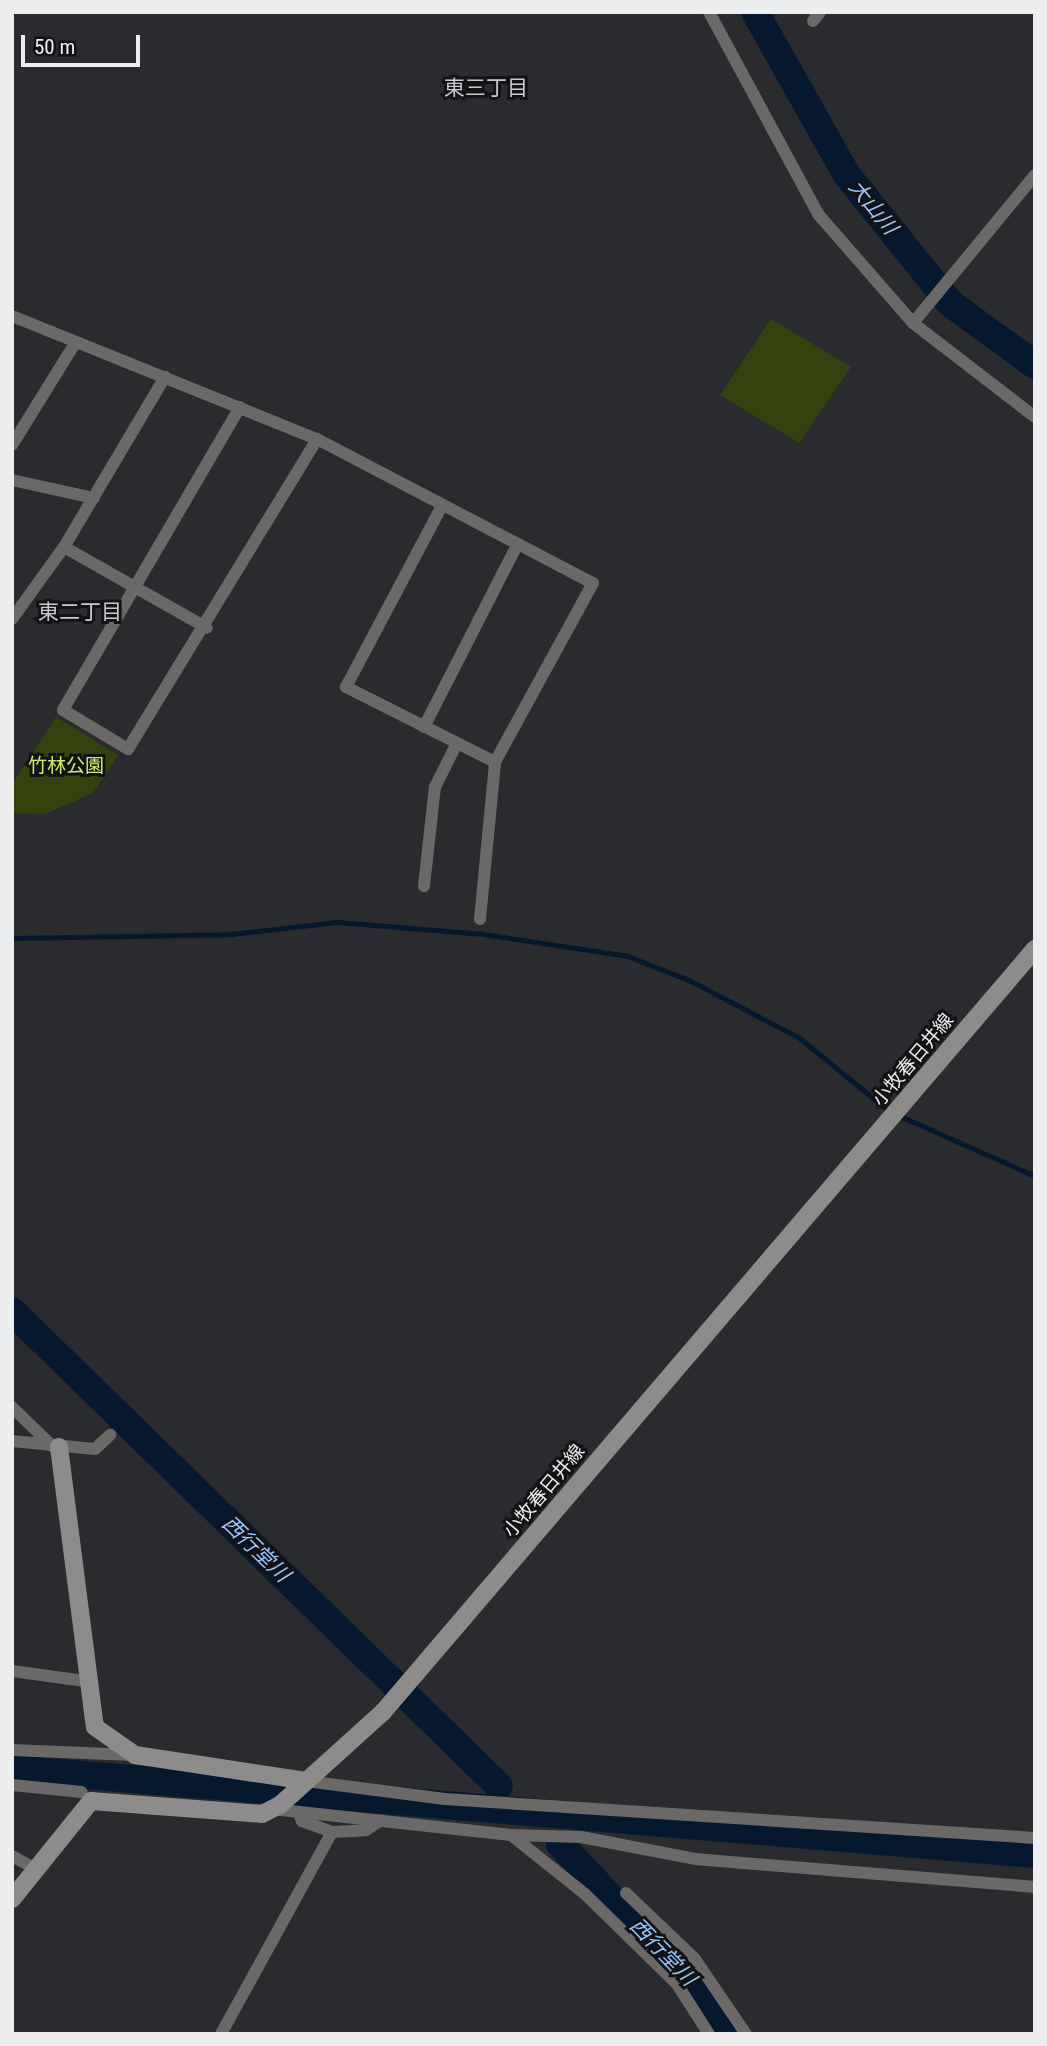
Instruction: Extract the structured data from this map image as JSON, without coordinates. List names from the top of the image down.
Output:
{
  "streets": {
    "main road": ["小牧春日井線"]
  },
  "districts": ["東三丁目", "東二丁目"],
  "water": ["大山川", "西行堂川"],
  "parks": ["竹林公園"],
  "scale_bar": "50 m"
}
